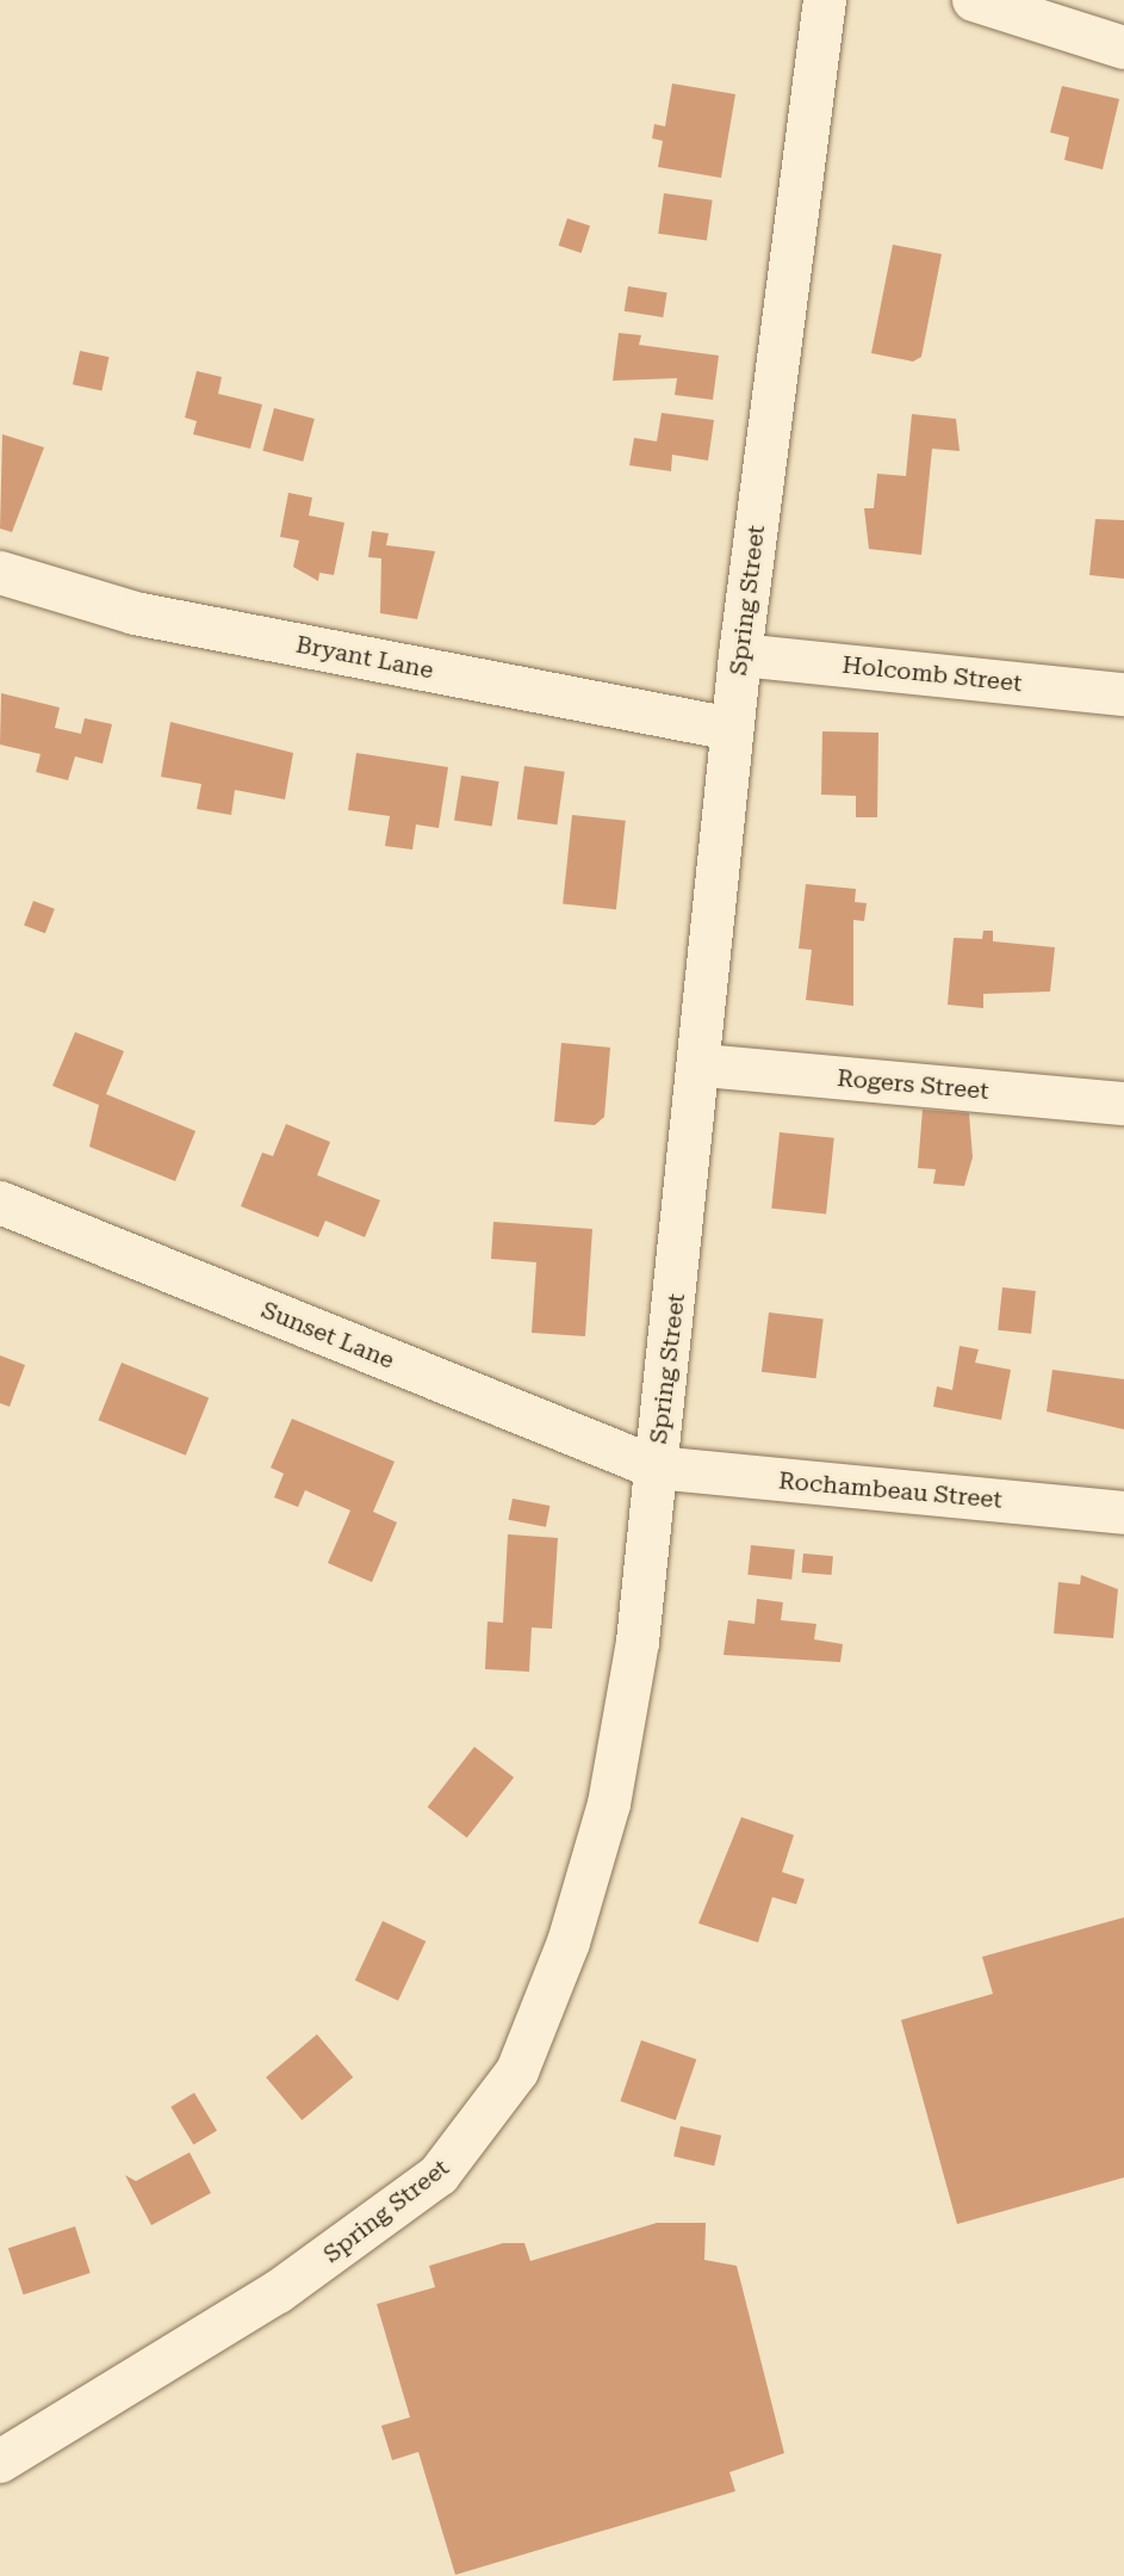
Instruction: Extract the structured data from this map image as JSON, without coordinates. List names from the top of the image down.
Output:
{
  "streets": {
    "street": [
      "Spring Street",
      "Bryant Lane",
      "Holcomb Street",
      "Rogers Street",
      "Sunset Lane",
      "Rochambeau Street"
    ]
  },
  "crossings": [
    ["Spring Street", "Bryant Lane"],
    ["Spring Street", "Holcomb Street"],
    ["Spring Street", "Rogers Street"],
    ["Spring Street", "Sunset Lane"],
    ["Spring Street", "Rochambeau Street"],
    ["Sunset Lane", "Rochambeau Street"]
  ]
}
